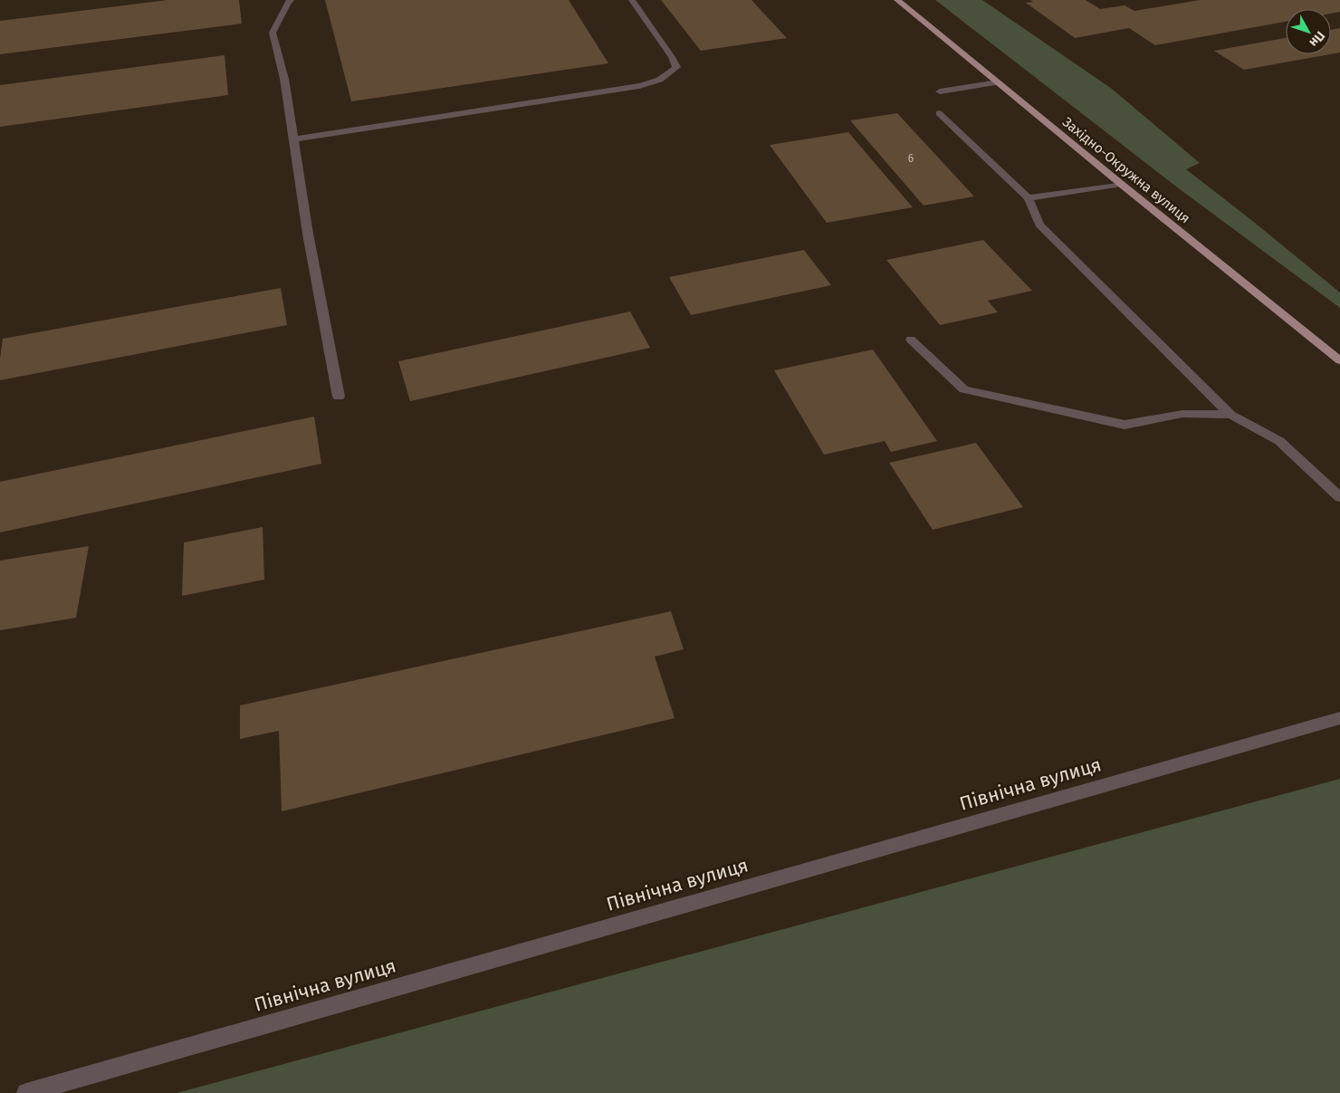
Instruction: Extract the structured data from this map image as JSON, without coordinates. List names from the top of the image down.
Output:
{
  "streets": {
    "main road": ["Західно-Окружна вулиця"],
    "street": ["Північна вулиця"]
  },
  "house_numbers": ["6"],
  "north": "bottom right"
}
